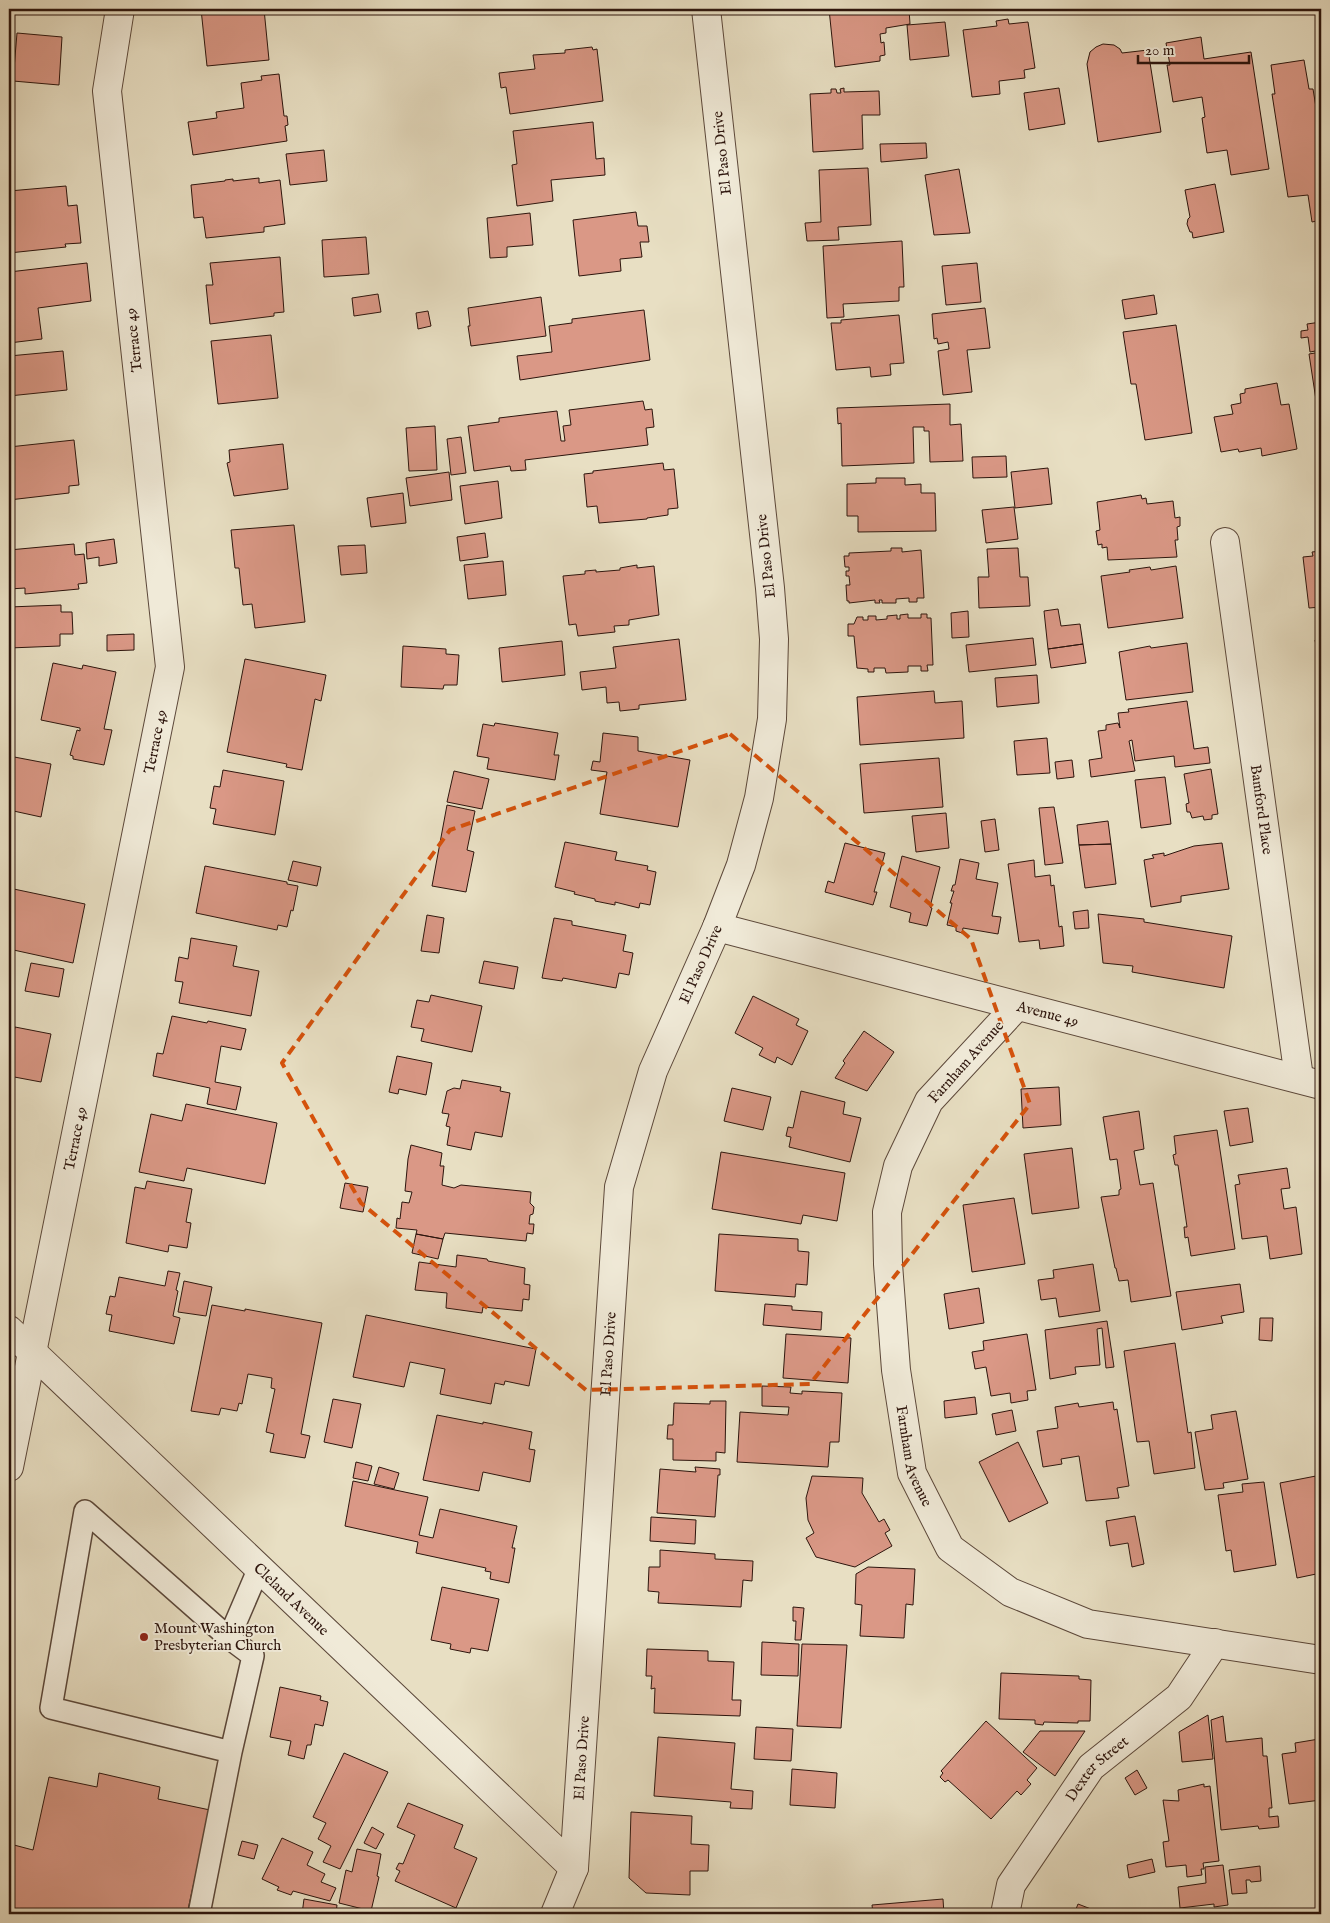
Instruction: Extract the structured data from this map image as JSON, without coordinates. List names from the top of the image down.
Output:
{
  "streets": {
    "street": [
      "El Paso Drive",
      "Terrace 49",
      "Bamford Place",
      "Avenue 49",
      "Farnham Avenue",
      "Cleland Avenue",
      "Dexter Street"
    ]
  },
  "crossings": [
    ["El Paso Drive", "Avenue 49"],
    ["El Paso Drive", "Cleland Avenue"],
    ["Terrace 49", "Cleland Avenue"],
    ["Bamford Place", "Avenue 49"],
    ["Avenue 49", "Farnham Avenue"],
    ["Farnham Avenue", "Dexter Street"]
  ],
  "places": ["Mount Washington Presbyterian Church"],
  "scale_bar": "20 m"
}
